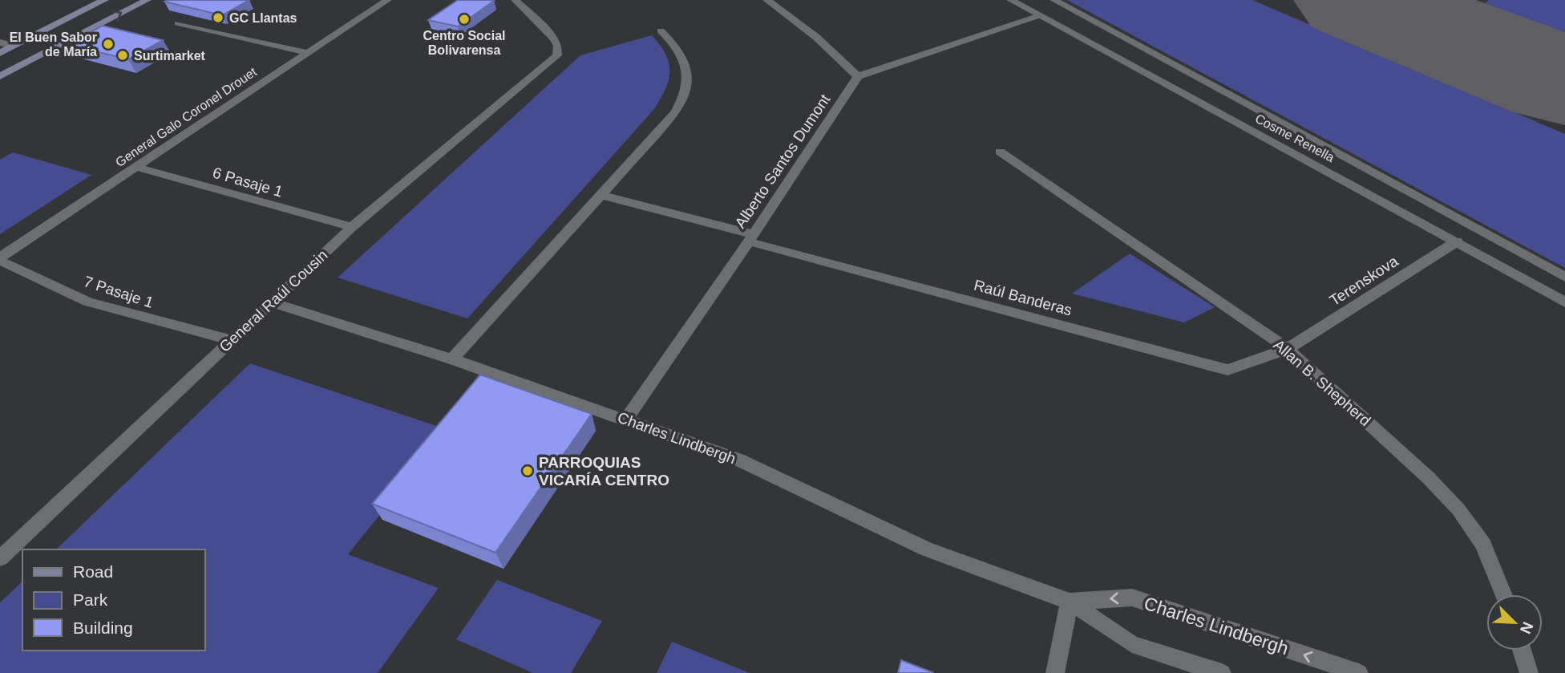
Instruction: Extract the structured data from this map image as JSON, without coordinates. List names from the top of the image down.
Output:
{
  "streets": {
    "street": [
      "General Galo Coronel Drouet",
      "Cosme Renella",
      "Alberto Santos Dumont",
      "6 Pasaje 1",
      "Terenskova",
      "7 Pasaje 1",
      "Raúl Banderas",
      "General Raúl Cousin",
      "Allan B. Shepherd",
      "Charles Lindbergh"
    ]
  },
  "crossings": [
    ["General Galo Coronel Drouet", "6 Pasaje 1"],
    ["General Galo Coronel Drouet", "7 Pasaje 1"],
    ["Cosme Renella", "Terenskova"],
    ["Alberto Santos Dumont", "Raúl Banderas"],
    ["Alberto Santos Dumont", "Charles Lindbergh"],
    ["6 Pasaje 1", "General Raúl Cousin"],
    ["Terenskova", "Raúl Banderas"],
    ["Terenskova", "Allan B. Shepherd"],
    ["7 Pasaje 1", "General Raúl Cousin"],
    ["Raúl Banderas", "Allan B. Shepherd"],
    ["General Raúl Cousin", "Charles Lindbergh"]
  ],
  "places": [
    "GC Llantas",
    "Centro Social Bolivarensa",
    "El Buen Sabor de María",
    "Surtimarket",
    "PARROQUIAS VICARÍA CENTRO"
  ],
  "legend": ["Road", "Park", "Building"],
  "north": "bottom right"
}
